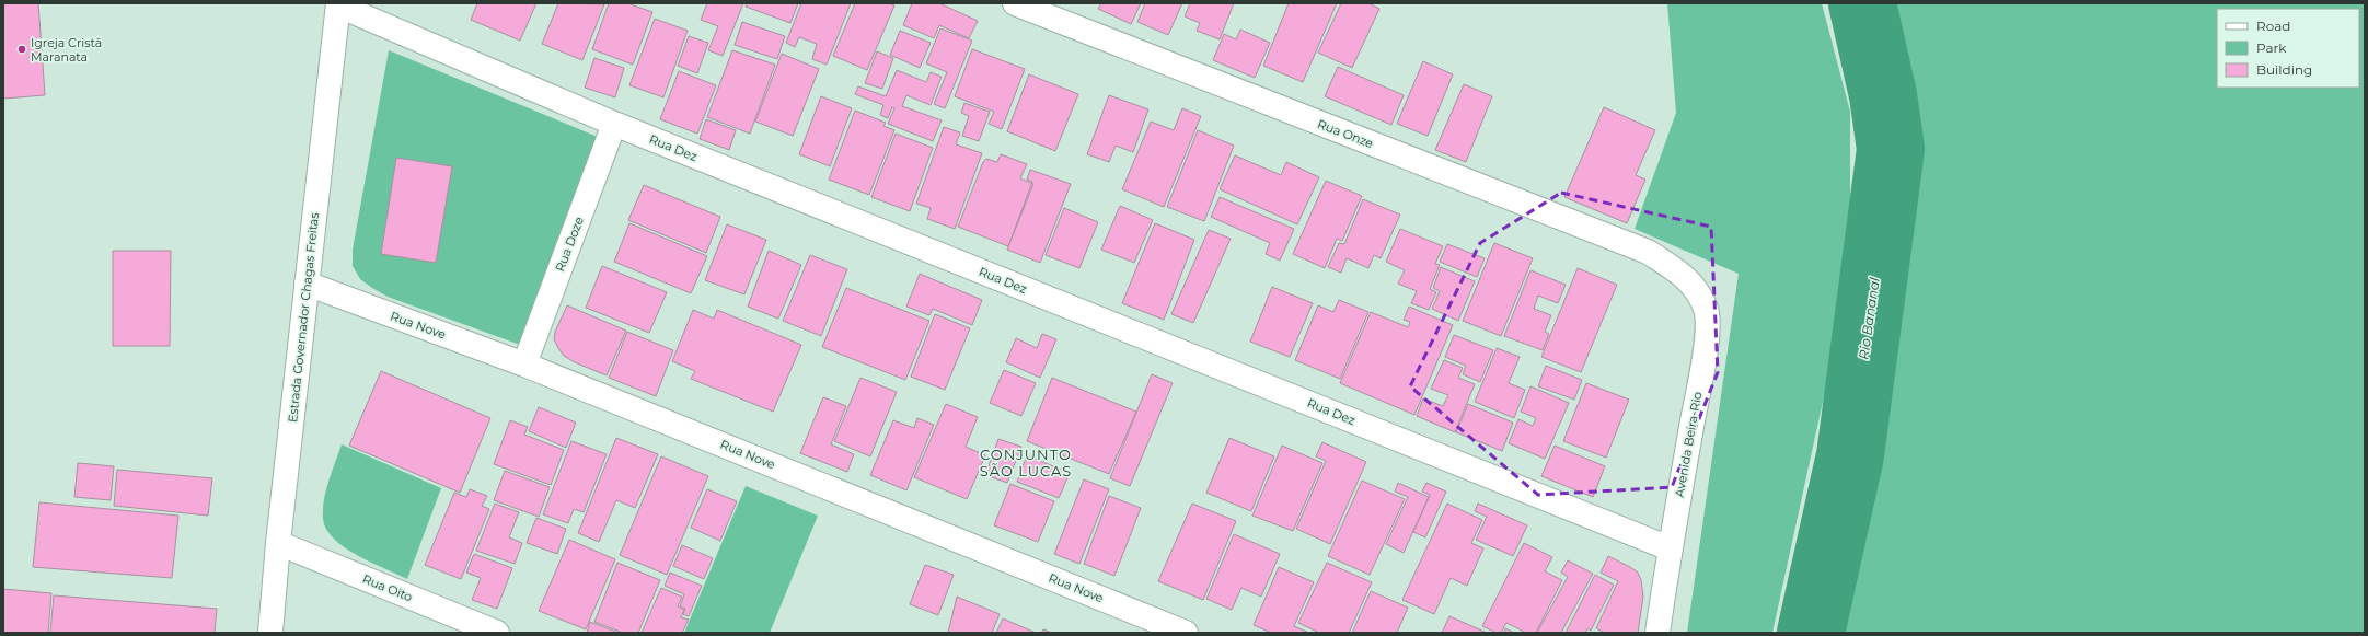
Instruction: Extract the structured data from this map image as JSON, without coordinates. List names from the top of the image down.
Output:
{
  "streets": {
    "street": [
      "Rua Onze",
      "Rua Dez",
      "Rua Doze",
      "Estrada Governador Chagas Freitas",
      "Rua Nove",
      "Avenida Beira-Rio",
      "Rua Oito"
    ]
  },
  "crossings": [
    ["Rua Onze", "Avenida Beira-Rio"],
    ["Rua Dez", "Rua Doze"],
    ["Rua Dez", "Estrada Governador Chagas Freitas"],
    ["Rua Dez", "Avenida Beira-Rio"],
    ["Rua Doze", "Rua Nove"],
    ["Estrada Governador Chagas Freitas", "Rua Nove"],
    ["Estrada Governador Chagas Freitas", "Rua Oito"]
  ],
  "districts": ["CONJUNTO SÃO LUCAS"],
  "water": ["Rio Bananal"],
  "places": ["Igreja Cristã Maranata"],
  "legend": ["Road", "Park", "Building"]
}
